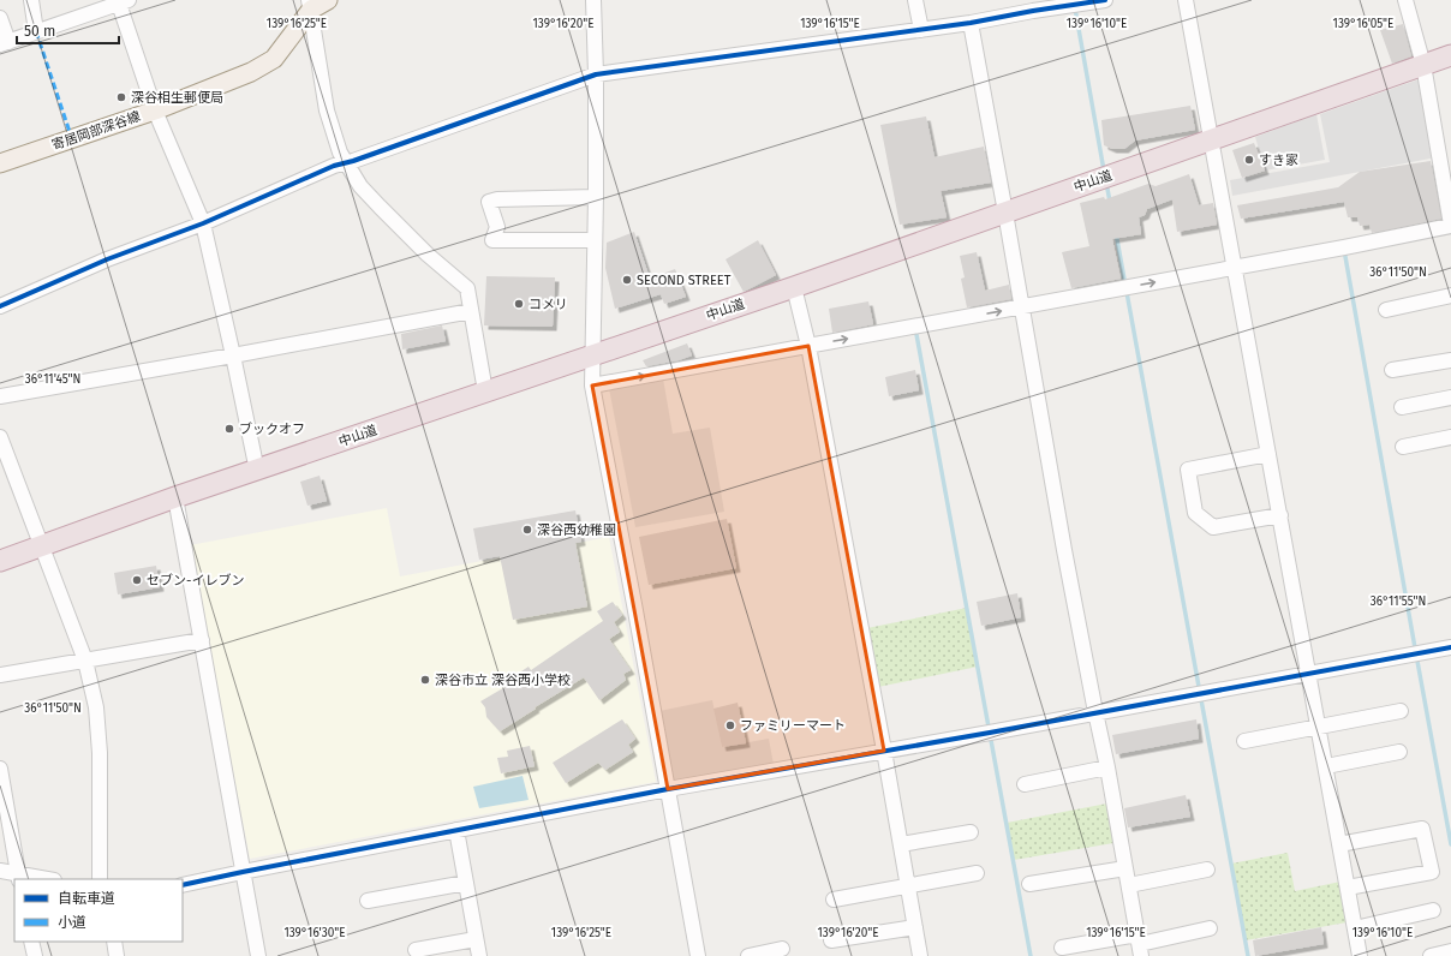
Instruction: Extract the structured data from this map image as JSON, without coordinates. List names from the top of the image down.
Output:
{
  "streets": {
    "highway": ["中山道"],
    "main road": ["寄居岡部深谷線"]
  },
  "places": [
    "深谷相生郵便局",
    "すき家",
    "SECOND STREET",
    "コメリ",
    "ブックオフ",
    "深谷西幼稚園",
    "セブン-イレブン",
    "深谷市立 深谷西小学校",
    "ファミリーマート"
  ],
  "legend": ["自転車道", "小道"],
  "scale_bar": "50 m",
  "coordinates": [
    "139°16'25\"E",
    "139°16'20\"E",
    "139°16'15\"E",
    "139°16'10\"E",
    "139°16'05\"E",
    "36°11'50\"N",
    "36°11'45\"N",
    "36°11'55\"N",
    "139°16'30\"E"
  ]
}
